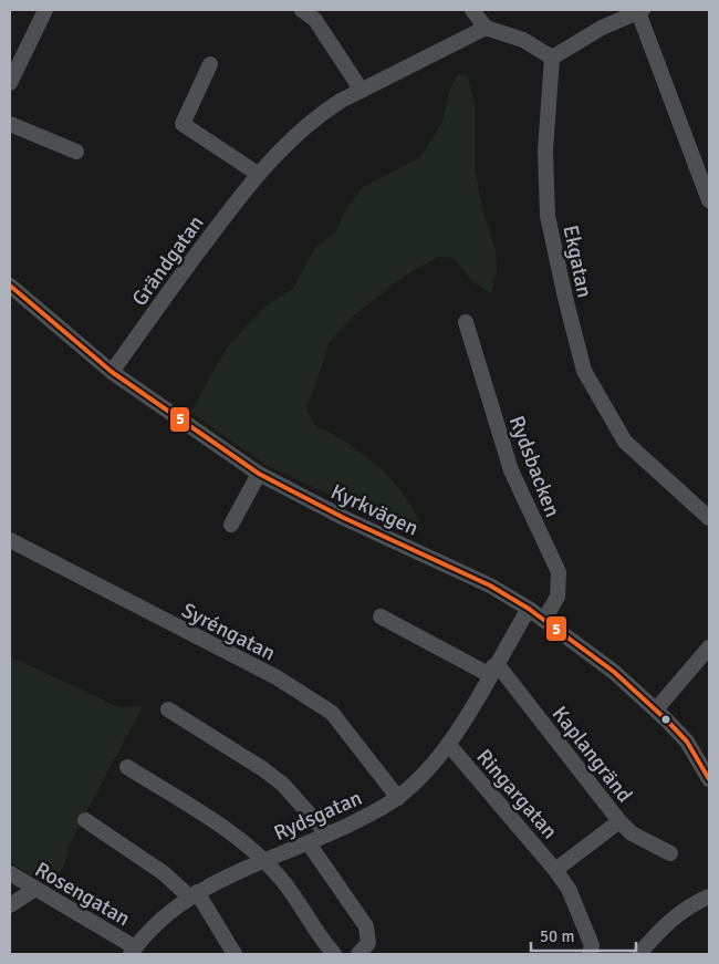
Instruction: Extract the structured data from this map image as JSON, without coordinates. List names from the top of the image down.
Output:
{
  "streets": {
    "street": [
      "Grändgatan",
      "Ekgatan",
      "Rydsbacken",
      "Kyrkvägen",
      "Syréngatan",
      "Kaplangränd",
      "Ringargatan",
      "Rydsgatan",
      "Rosengatan"
    ]
  },
  "crossings": [
    ["Grändgatan", "Kyrkvägen"],
    ["Rydsbacken", "Kyrkvägen"],
    ["Kyrkvägen", "Rydsgatan"],
    ["Syréngatan", "Rydsgatan"],
    ["Kaplangränd", "Ringargatan"],
    ["Kaplangränd", "Rydsgatan"],
    ["Ringargatan", "Rydsgatan"],
    ["Rydsgatan", "Rosengatan"]
  ],
  "lines": ["transit line 5"],
  "scale_bar": "50 m"
}
